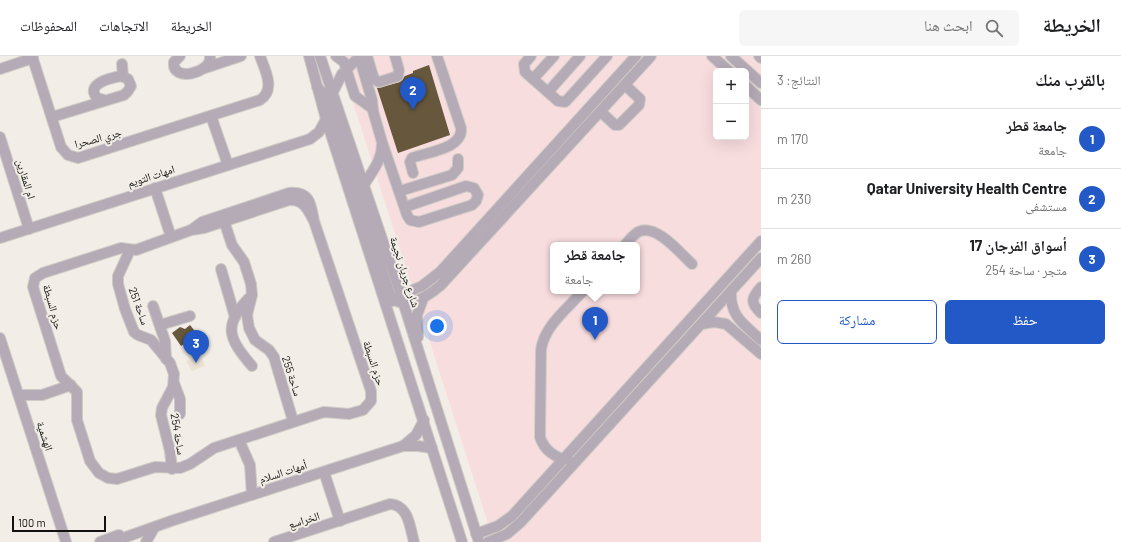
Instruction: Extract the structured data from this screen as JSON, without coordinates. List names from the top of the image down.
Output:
{
  "streets": {
    "street": [
      "جري الصحرا",
      "امهات التويم",
      "ام المقارين",
      "شارع جريان نجيمة",
      "ساحة 251",
      "حزم السبطة",
      "ساحة 255",
      "ساحة 254",
      "الهشمية",
      "أمهات السلام",
      "الخراسع"
    ]
  },
  "crossings": [
    ["امهات التويم", "ام المقارين"],
    ["ساحة 251", "حزم السبطة"],
    ["حزم السبطة", "ساحة 255"],
    ["حزم السبطة", "ساحة 254"]
  ],
  "scale_bar": "100 m",
  "page": {
    "header": "الخريطة",
    "search": "ابحث هنا",
    "nav": ["الخريطة", "الاتجاهات", "المحفوظات"],
    "heading": ["بالقرب منك", "النتائج: 3"],
    "map_buttons": ["+", "−"],
    "pins": ["2", "1", "3"],
    "list": [
      {
        "mark": "1",
        "name": "جامعة قطر",
        "note": "جامعة",
        "value": "170 m"
      },
      {
        "mark": "2",
        "name": "Qatar University Health Centre",
        "note": "مستشفى",
        "value": "230 m"
      },
      {
        "mark": "3",
        "name": "أسواق الفرجان 17",
        "note": "متجر · ساحة 254",
        "value": "260 m"
      }
    ],
    "popup": ["جامعة قطر", "جامعة"],
    "buttons": ["حفظ", "مشاركة"],
    "scale": "100 m"
  }
}
